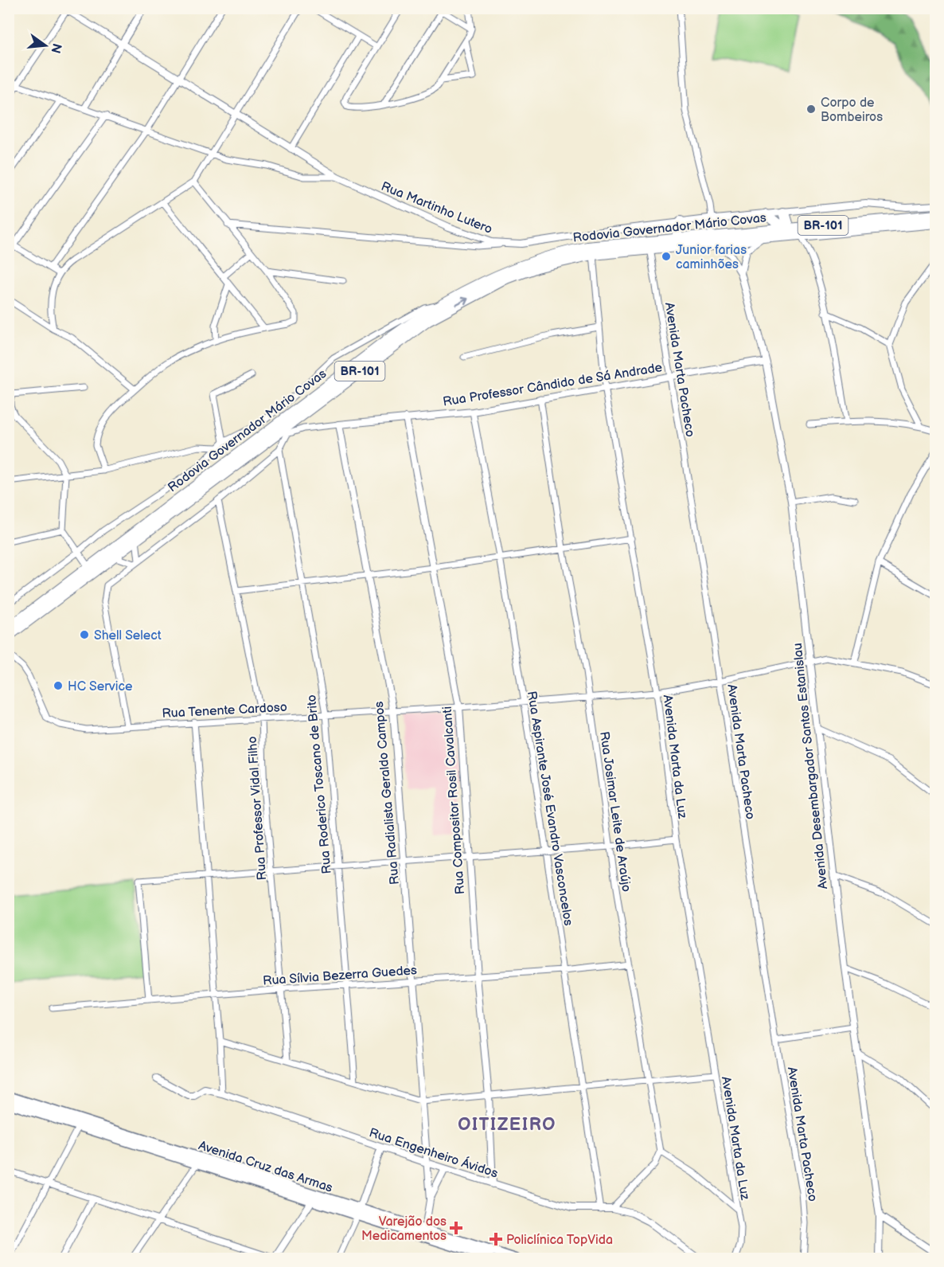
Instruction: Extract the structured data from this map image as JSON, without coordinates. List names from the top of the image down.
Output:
{
  "streets": {
    "highway": ["BR-101", "Rodovia Governador Mário Covas"],
    "main road": ["Avenida Cruz das Armas"],
    "street": [
      "Rua Martinho Lutero",
      "Avenida Marta Pacheco",
      "Rua Professor Cândido de Sá Andrade",
      "Rua Tenente Cardoso",
      "Avenida Marta da Luz",
      "Avenida Desembargador Santos Estanislau",
      "Rua Roderico Toscano de Brito",
      "Rua Radialista Geraldo Campos",
      "Rua Compositor Rosil Cavalcanti",
      "Rua Professor Vidal Filho",
      "Rua Aspirante José Evandro Vasconcelos",
      "Rua Josimar Leite de Araújo",
      "Rua Sílvia Bezerra Guedes",
      "Rua Engenheiro Ávidos"
    ]
  },
  "crossings": [
    ["Rodovia Governador Mário Covas", "Avenida Marta Pacheco"],
    ["Rodovia Governador Mário Covas", "Rua Professor Cândido de Sá Andrade"],
    ["Rodovia Governador Mário Covas", "Avenida Marta da Luz"],
    ["Rodovia Governador Mário Covas", "Avenida Desembargador Santos Estanislau"],
    ["Avenida Marta Pacheco", "Rua Professor Cândido de Sá Andrade"],
    ["Avenida Marta Pacheco", "Rua Tenente Cardoso"],
    ["Rua Professor Cândido de Sá Andrade", "Avenida Marta da Luz"],
    ["Rua Professor Cândido de Sá Andrade", "Avenida Desembargador Santos Estanislau"],
    ["Rua Professor Cândido de Sá Andrade", "Rua Radialista Geraldo Campos"],
    ["Rua Professor Cândido de Sá Andrade", "Rua Compositor Rosil Cavalcanti"],
    ["Rua Professor Cândido de Sá Andrade", "Rua Aspirante José Evandro Vasconcelos"],
    ["Rua Professor Cândido de Sá Andrade", "Rua Josimar Leite de Araújo"],
    ["Rua Tenente Cardoso", "Avenida Marta da Luz"],
    ["Rua Tenente Cardoso", "Avenida Desembargador Santos Estanislau"],
    ["Rua Tenente Cardoso", "Rua Roderico Toscano de Brito"],
    ["Rua Tenente Cardoso", "Rua Radialista Geraldo Campos"],
    ["Rua Tenente Cardoso", "Rua Compositor Rosil Cavalcanti"],
    ["Rua Tenente Cardoso", "Rua Professor Vidal Filho"],
    ["Rua Tenente Cardoso", "Rua Aspirante José Evandro Vasconcelos"],
    ["Rua Tenente Cardoso", "Rua Josimar Leite de Araújo"],
    ["Rua Roderico Toscano de Brito", "Rua Sílvia Bezerra Guedes"],
    ["Rua Radialista Geraldo Campos", "Rua Sílvia Bezerra Guedes"],
    ["Rua Radialista Geraldo Campos", "Rua Engenheiro Ávidos"],
    ["Rua Compositor Rosil Cavalcanti", "Rua Sílvia Bezerra Guedes"],
    ["Rua Compositor Rosil Cavalcanti", "Rua Engenheiro Ávidos"],
    ["Rua Professor Vidal Filho", "Rua Sílvia Bezerra Guedes"],
    ["Rua Aspirante José Evandro Vasconcelos", "Rua Sílvia Bezerra Guedes"],
    ["Rua Aspirante José Evandro Vasconcelos", "Rua Engenheiro Ávidos"],
    ["Rua Josimar Leite de Araújo", "Rua Sílvia Bezerra Guedes"]
  ],
  "districts": ["OITIZEIRO"],
  "places": {
    "other": [
      "Corpo de Bombeiros",
      "Junior farias caminhões",
      "Shell Select",
      "HC Service"
    ],
    "health": ["Varejão dos Medicamentos", "Policlínica TopVida"]
  },
  "north": "right"
}
